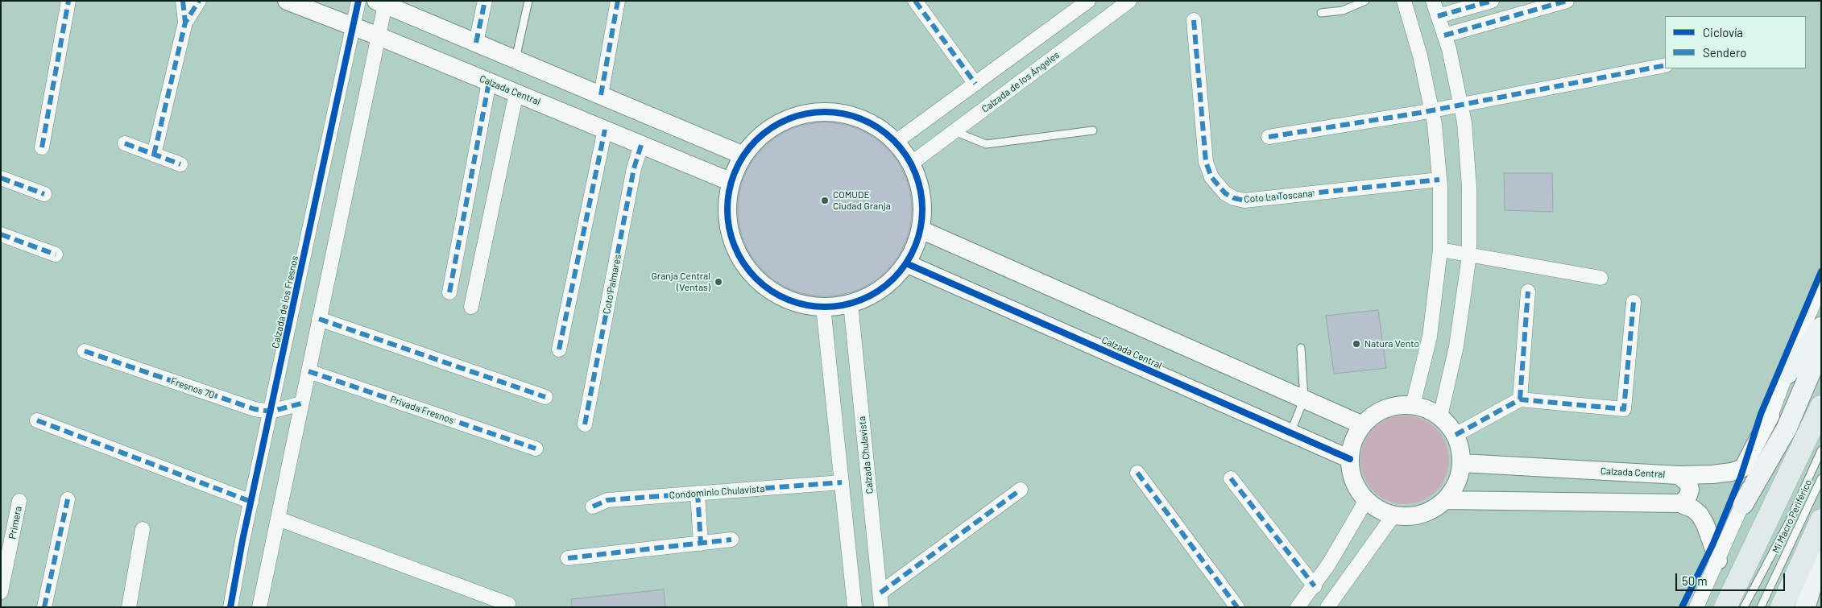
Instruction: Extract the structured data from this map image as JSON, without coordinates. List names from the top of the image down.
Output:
{
  "streets": {
    "street": [
      "Calzada de los Ángeles",
      "Calzada Central",
      "Coto La Toscana",
      "Coto Palmares",
      "Calzada de los Fresnos",
      "Fresnos 70",
      "Privada Fresnos",
      "Calzada Chulavista",
      "Condominio Chulavista",
      "Primera"
    ],
    "lane": ["Mi Macro Periférico"]
  },
  "crossings": [
    ["Calzada Central", "Coto Palmares"],
    ["Calzada Central", "Calzada de los Fresnos"],
    ["Calzada de los Fresnos", "Fresnos 70"]
  ],
  "places": ["COMUDE Ciudad Granja", "Granja Central (Ventas)", "Natura Vento"],
  "legend": ["Ciclovía", "Sendero"],
  "scale_bar": "50 m"
}
